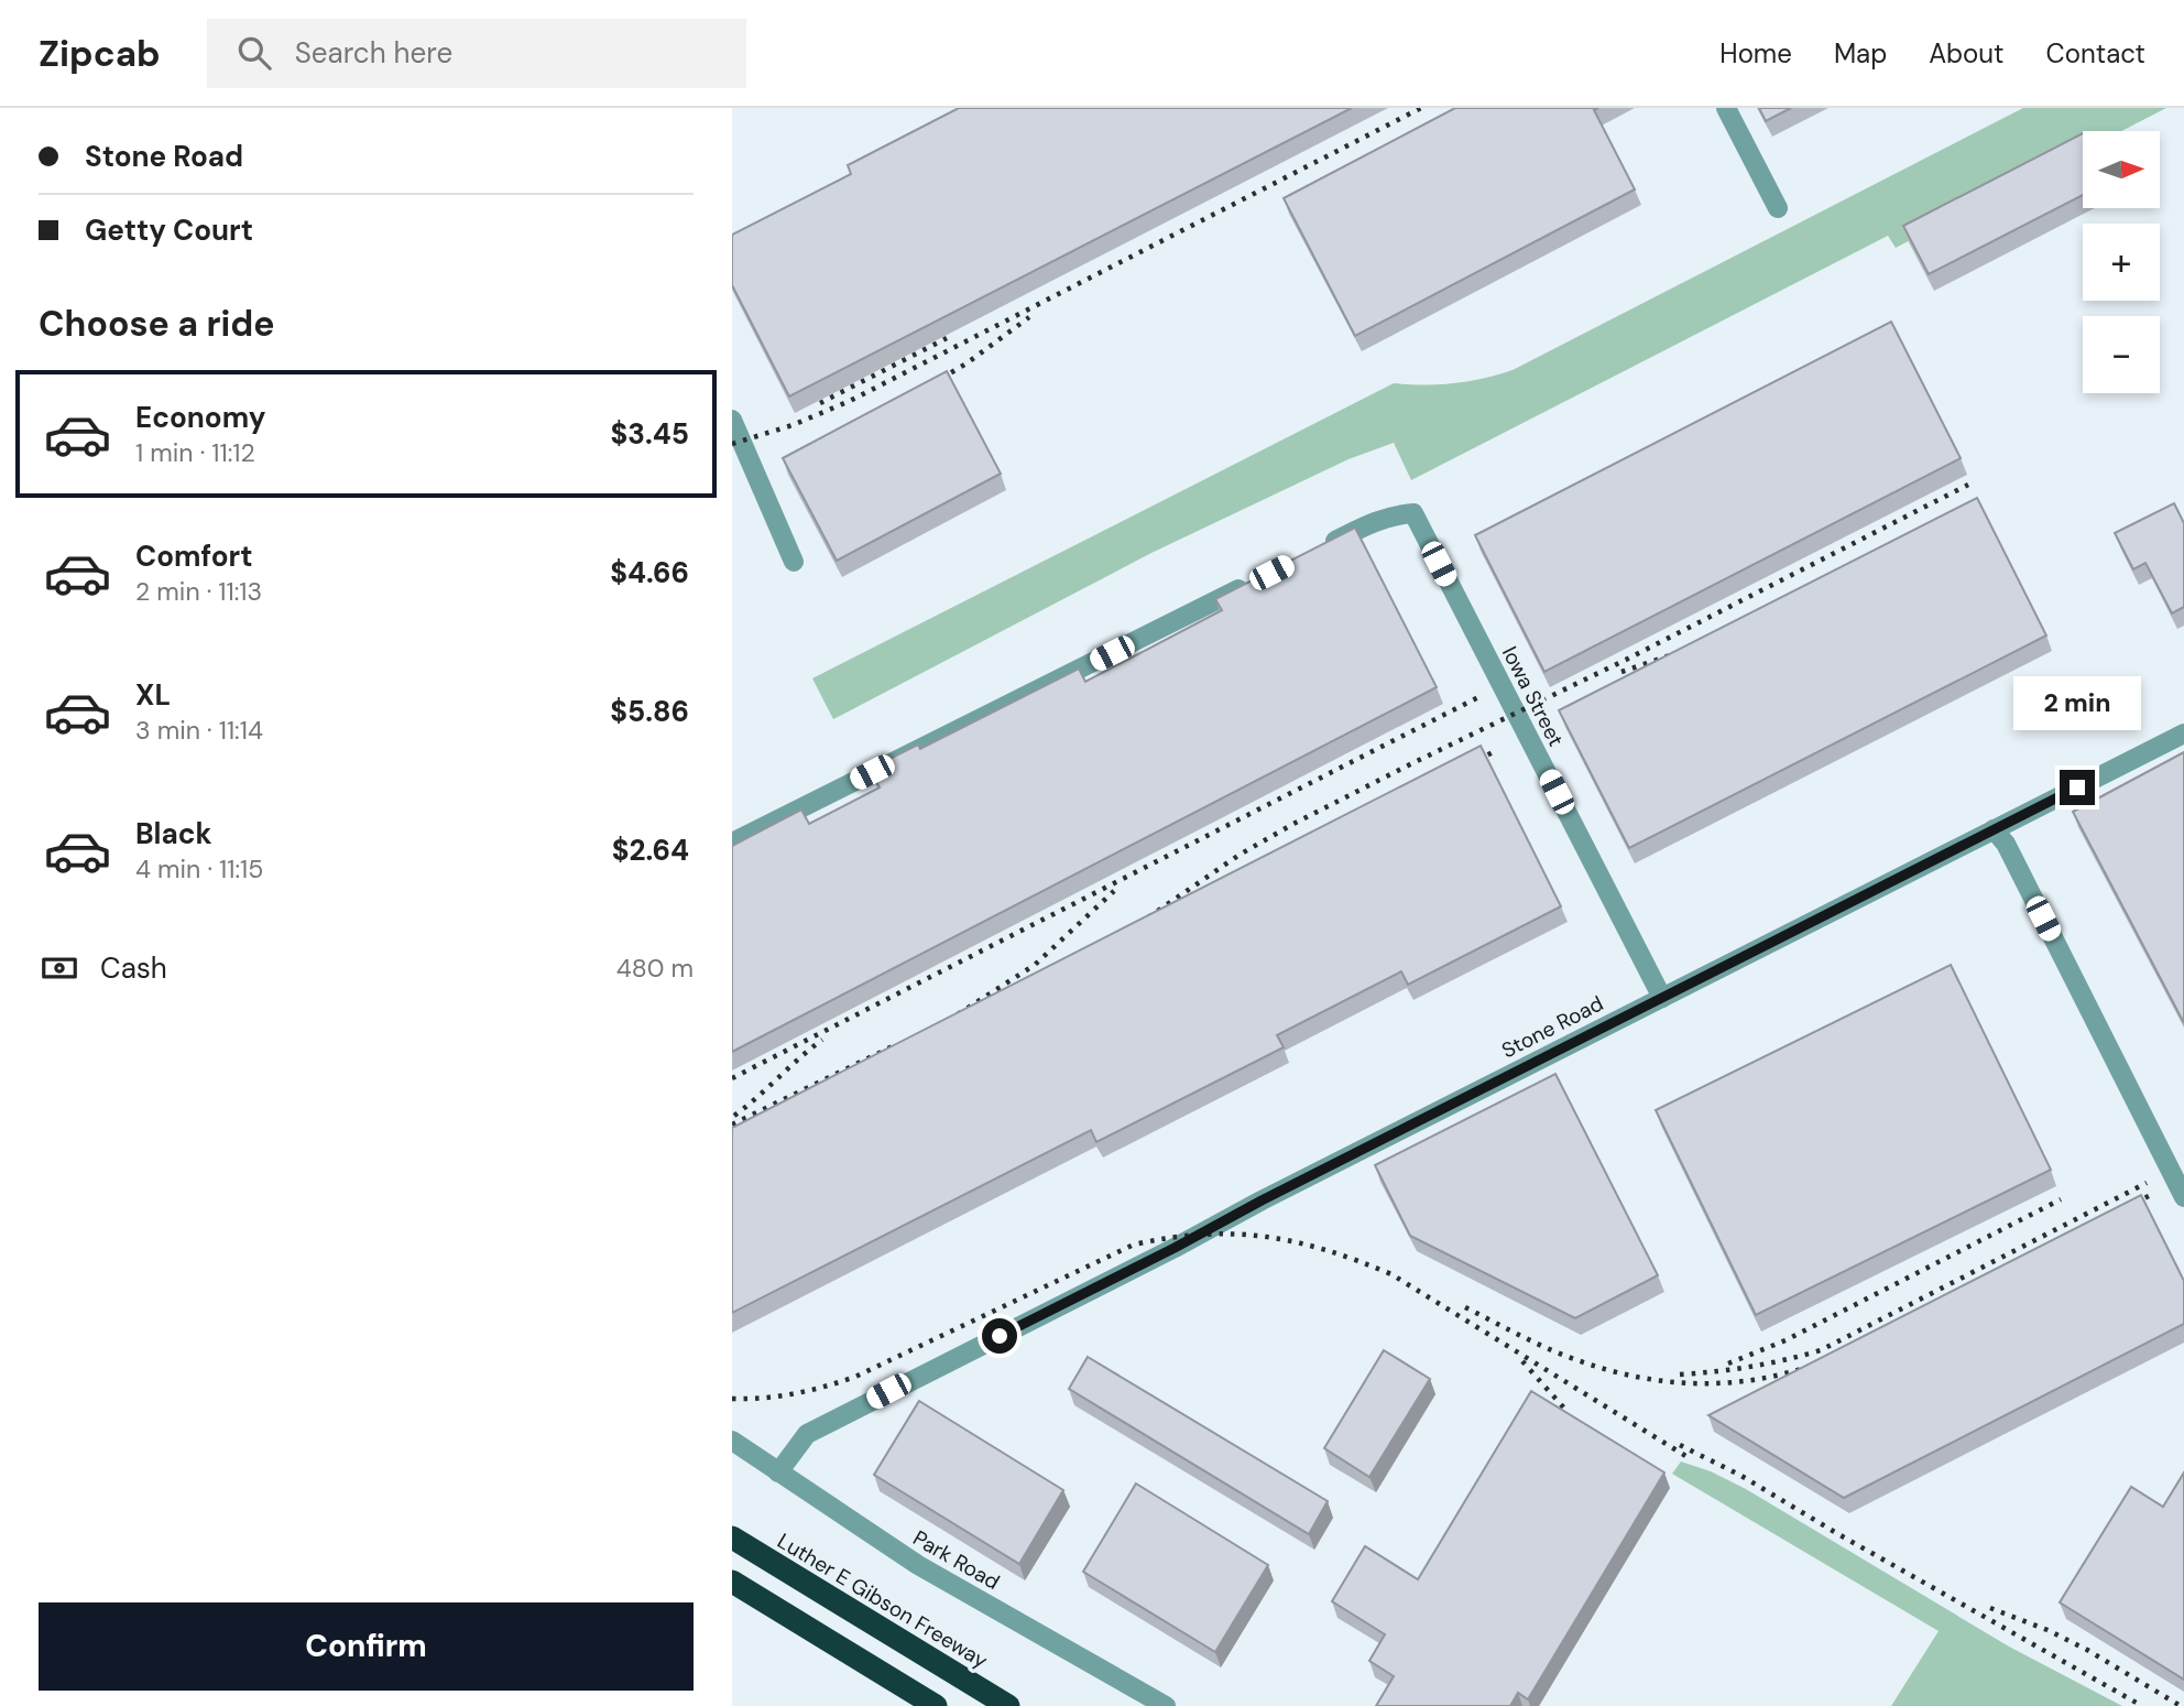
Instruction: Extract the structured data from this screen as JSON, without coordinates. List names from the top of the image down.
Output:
{
  "streets": {
    "highway": ["Luther E Gibson Freeway"],
    "street": ["Iowa Street", "Stone Road", "Park Road"]
  },
  "crossings": [
    ["Iowa Street", "Stone Road"],
    ["Stone Road", "Park Road"]
  ],
  "north": "right",
  "page": {
    "header": "Zipcab",
    "search": "Search here",
    "nav": [
      "Home",
      "Map",
      "About",
      "Contact"
    ],
    "banner": ["Stone Road", "Getty Court"],
    "map_buttons": ["+", "−"],
    "heading": "Choose a ride",
    "list": [
      {
        "name": "Economy",
        "note": "1 min · 11:12",
        "value": "$3.45"
      },
      {
        "name": "Comfort",
        "note": "2 min · 11:13",
        "value": "$4.66"
      },
      {
        "name": "XL",
        "note": "3 min · 11:14",
        "value": "$5.86"
      },
      {
        "name": "Black",
        "note": "4 min · 11:15",
        "value": "$2.64"
      }
    ],
    "bubble": "2 min",
    "pay": ["Cash", "480 m"],
    "buttons": "Confirm"
  }
}
